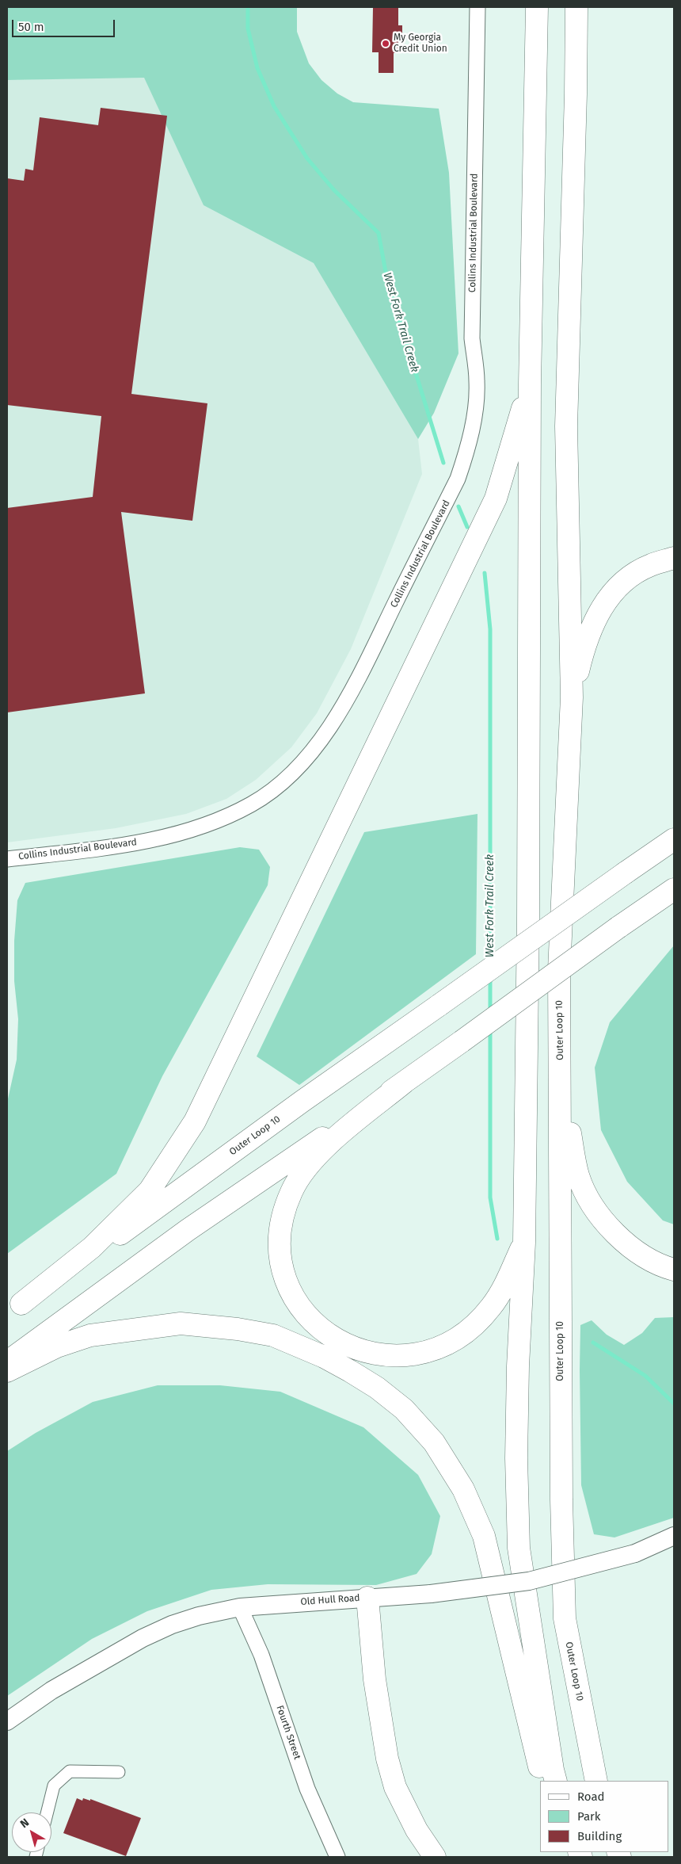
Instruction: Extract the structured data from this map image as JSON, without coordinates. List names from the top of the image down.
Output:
{
  "streets": {
    "highway": ["Outer Loop 10"],
    "main road": ["Old Hull Road"],
    "street": ["Collins Industrial Boulevard", "Fourth Street"]
  },
  "crossings": [
    ["Old Hull Road", "Fourth Street"]
  ],
  "water": ["West Fork Trail Creek"],
  "places": ["My Georgia Credit Union"],
  "legend": ["Road", "Park", "Building"],
  "scale_bar": "50 m",
  "north": "top left"
}
